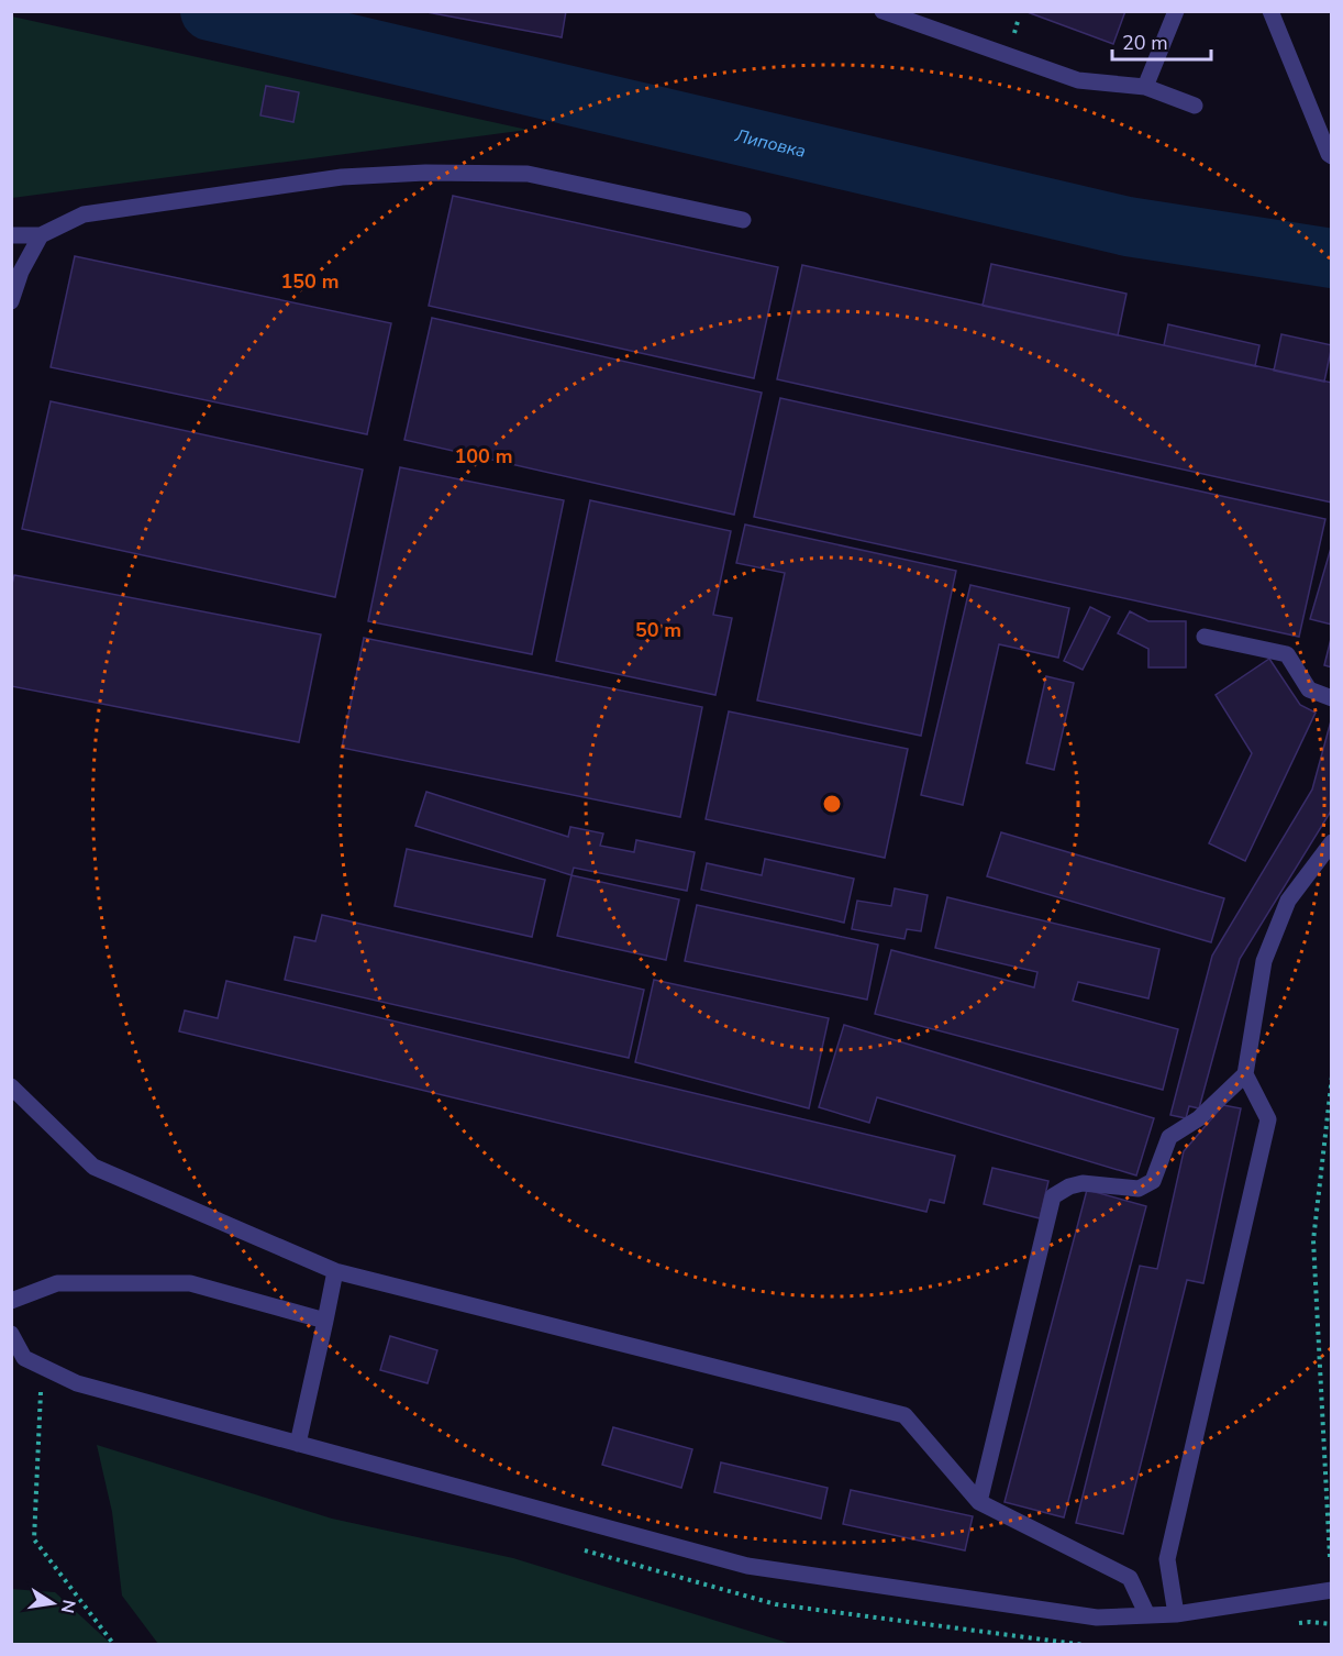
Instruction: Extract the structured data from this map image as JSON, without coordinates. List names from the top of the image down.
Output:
{
  "water": ["Липовка"],
  "scale_bar": "20 m",
  "north": "right",
  "rings": ["150 m", "100 m", "50 m"]
}
